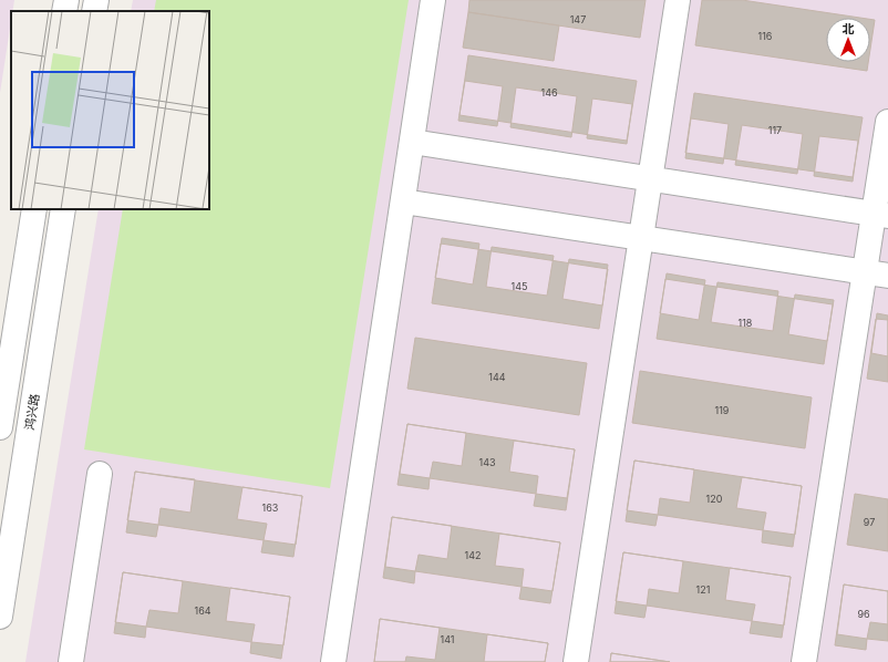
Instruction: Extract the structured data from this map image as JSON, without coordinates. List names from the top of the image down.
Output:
{
  "streets": {
    "street": ["鸿兴路"]
  },
  "house_numbers": [
    "147",
    "116",
    "146",
    "117",
    "145",
    "118",
    "144",
    "119",
    "143",
    "120",
    "163",
    "97",
    "142",
    "121",
    "164",
    "96",
    "141"
  ],
  "north": "top"
}
